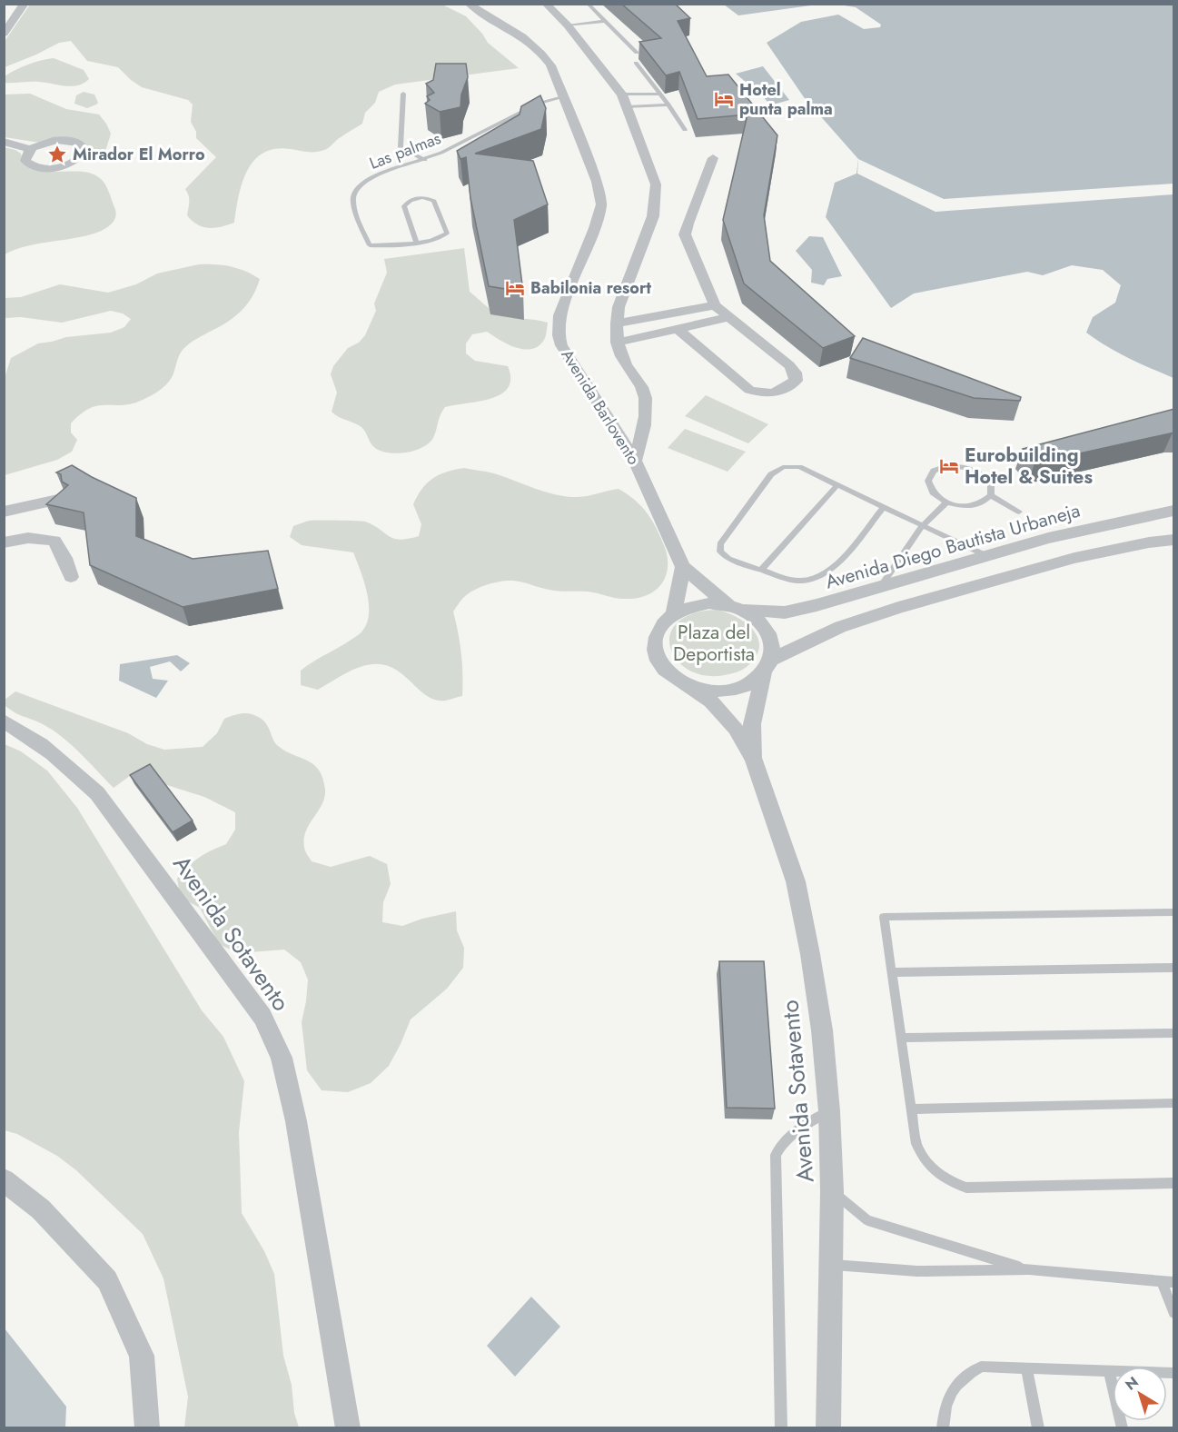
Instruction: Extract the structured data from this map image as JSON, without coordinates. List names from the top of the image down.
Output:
{
  "streets": {
    "street": ["Avenida Barlovento", "Avenida Diego Bautista Urbaneja", "Avenida Sotavento"],
    "lane": ["Las palmas"]
  },
  "crossings": [
    ["Las palmas", "Avenida Barlovento"],
    ["Avenida Barlovento", "Avenida Diego Bautista Urbaneja"],
    ["Avenida Barlovento", "Avenida Sotavento"],
    ["Avenida Diego Bautista Urbaneja", "Avenida Sotavento"]
  ],
  "parks": ["Plaza del Deportista"],
  "places": {
    "hotel": ["Hotel punta palma", "Babilonia resort", "Eurobuilding Hotel & Suites"],
    "place": ["Mirador El Morro"]
  },
  "north": "top left"
}
